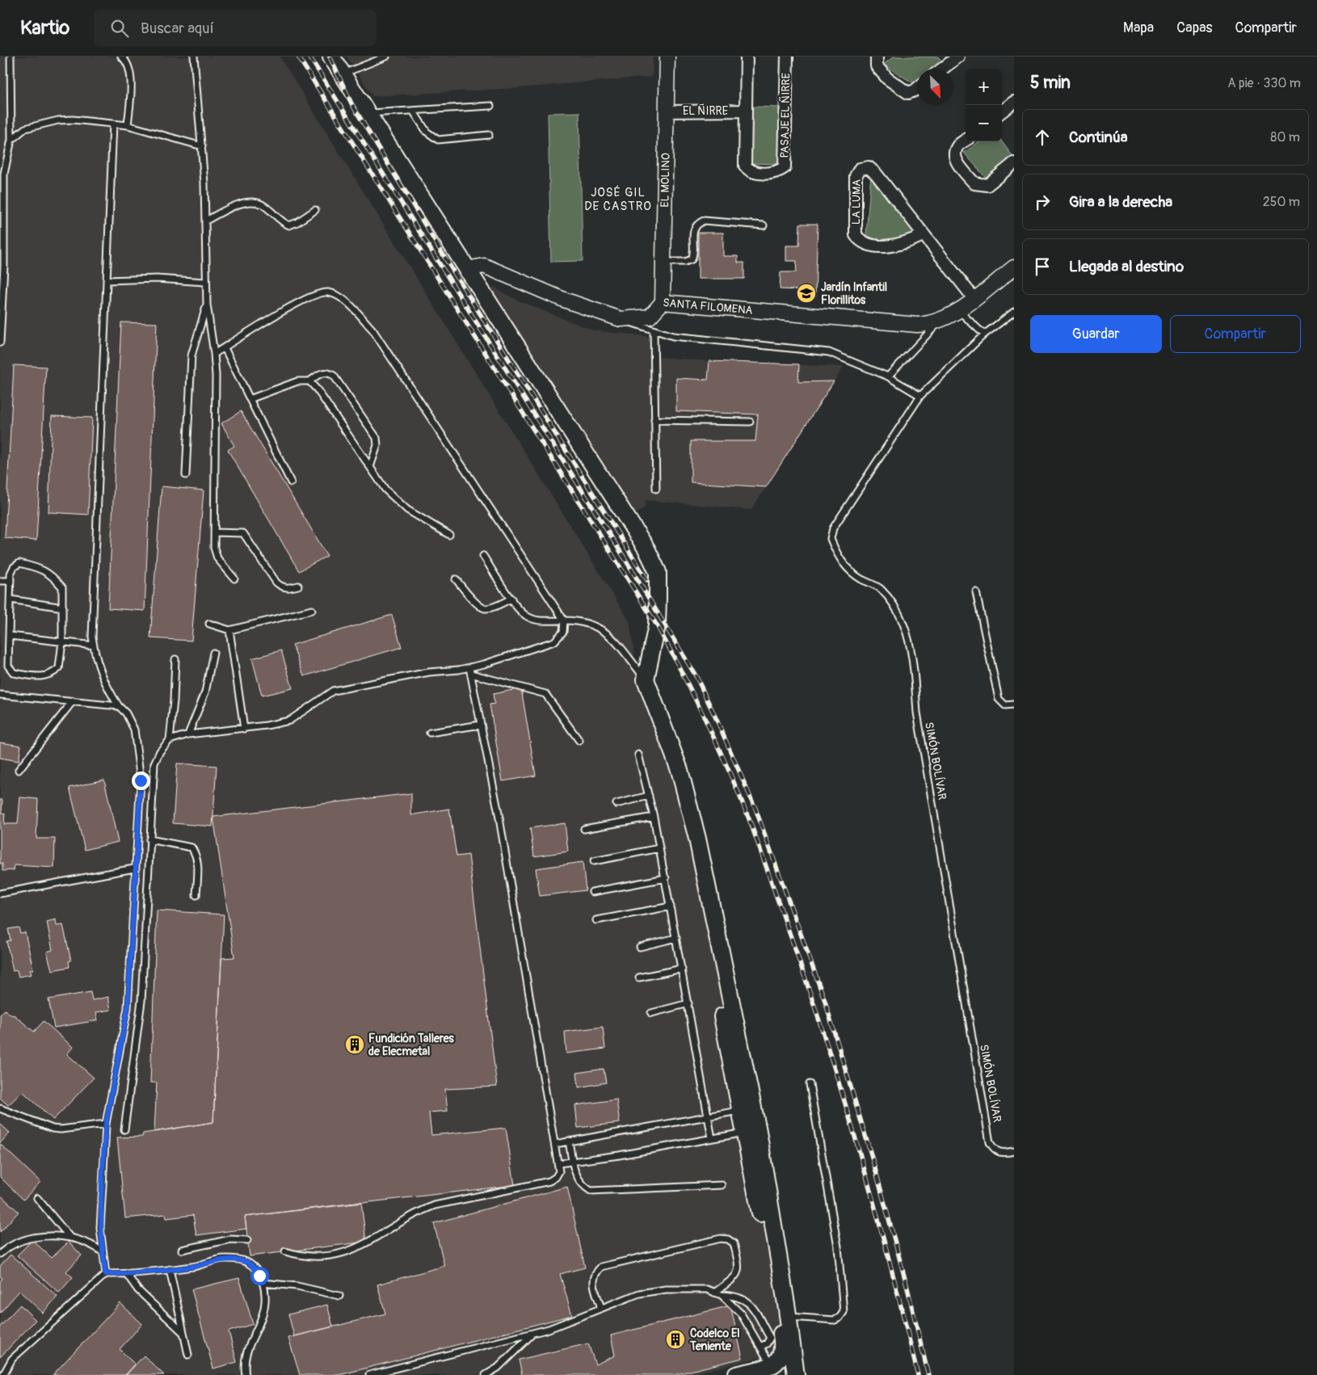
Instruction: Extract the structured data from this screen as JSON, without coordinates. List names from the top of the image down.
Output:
{
  "streets": {
    "street": [
      "EL ÑIRRE",
      "PASAJE EL ÑIRRE",
      "EL MOLINO",
      "LA LUMA",
      "SANTA FILOMENA"
    ],
    "lane": ["SIMÓN BOLÍVAR"]
  },
  "crossings": [
    ["EL ÑIRRE", "PASAJE EL ÑIRRE"],
    ["EL ÑIRRE", "EL MOLINO"],
    ["EL MOLINO", "SANTA FILOMENA"],
    ["LA LUMA", "SANTA FILOMENA"]
  ],
  "districts": ["JOSÉ GIL DE CASTRO"],
  "places": {
    "school or university": ["Jardín Infantil Florillitos"],
    "building": ["Fundición Talleres de Elecmetal", "Codelco El Teniente"]
  },
  "north": "bottom right",
  "page": {
    "header": "Kartio",
    "search": "Buscar aquí",
    "nav": ["Mapa", "Capas", "Compartir"],
    "heading": ["5 min", "A pie · 330 m"],
    "map_buttons": ["+", "−"],
    "list": [
      ["Continúa", "80 m"],
      ["Gira a la derecha", "250 m"],
      "Llegada al destino"
    ],
    "buttons": ["Guardar", "Compartir"]
  }
}
